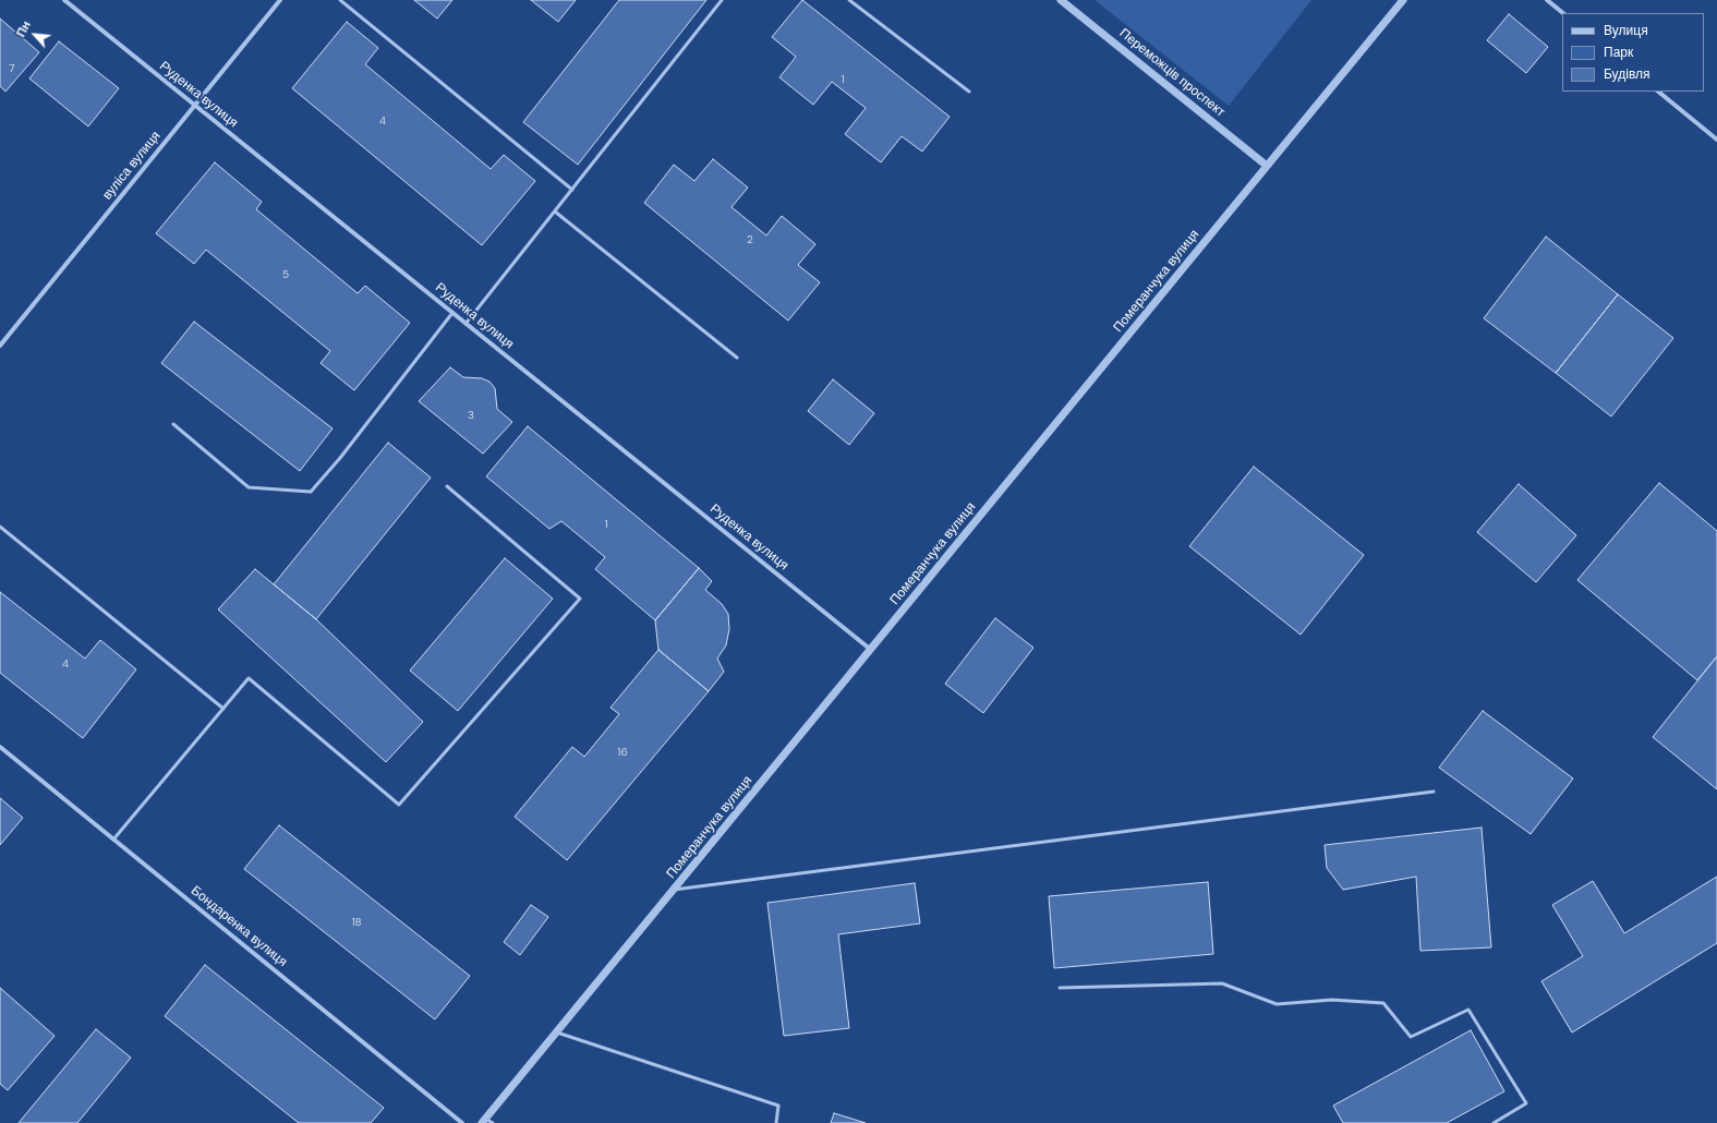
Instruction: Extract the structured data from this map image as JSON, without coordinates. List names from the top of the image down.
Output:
{
  "streets": {
    "street": [
      "Переможців проспект",
      "Руденка вулиця",
      "вуліса вулиця",
      "Померанчука вулиця",
      "Бондаренка вулиця"
    ]
  },
  "crossings": [
    ["Переможців проспект", "Померанчука вулиця"],
    ["Руденка вулиця", "вуліса вулиця"],
    ["Руденка вулиця", "Померанчука вулиця"]
  ],
  "house_numbers": [
    "7",
    "1",
    "4",
    "2",
    "5",
    "3",
    "1",
    "4",
    "16",
    "18"
  ],
  "legend": ["Вулиця", "Парк", "Будівля"],
  "north": "top left"
}
